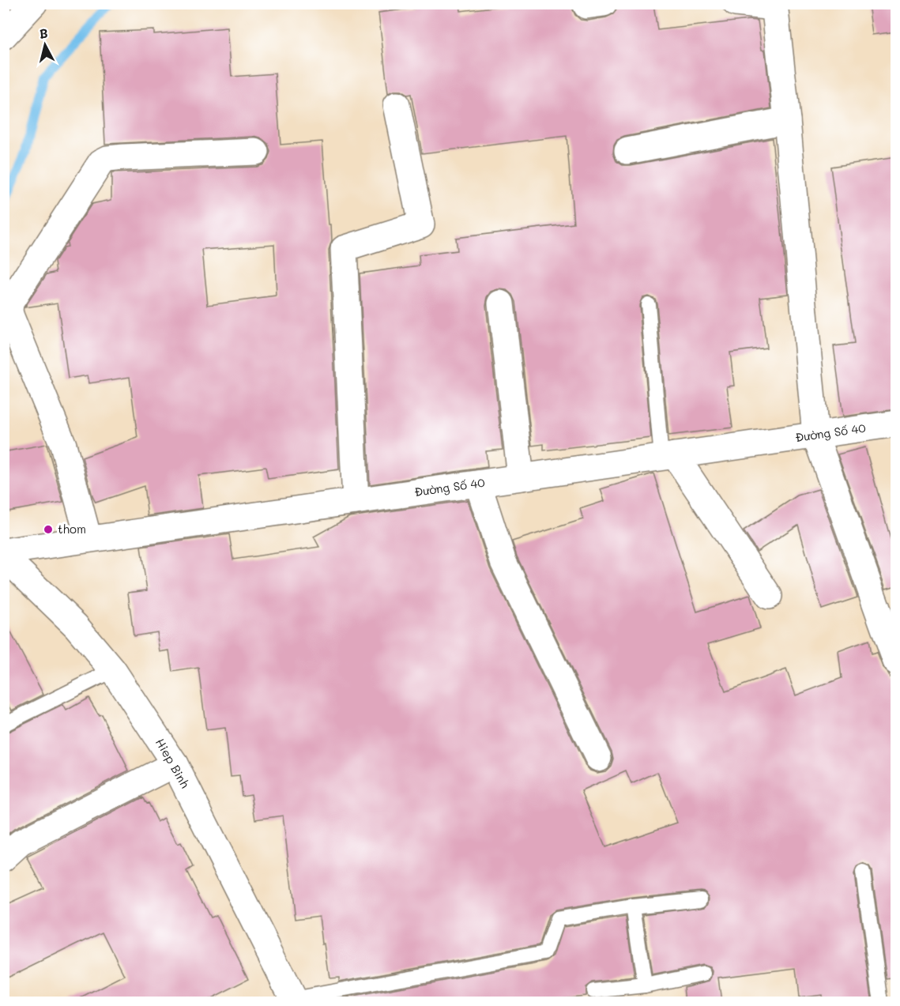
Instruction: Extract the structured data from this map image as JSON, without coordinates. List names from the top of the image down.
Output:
{
  "streets": {
    "street": ["Đường Số 40", "Hiep Binh"]
  },
  "places": ["thom"],
  "north": "top"
}
